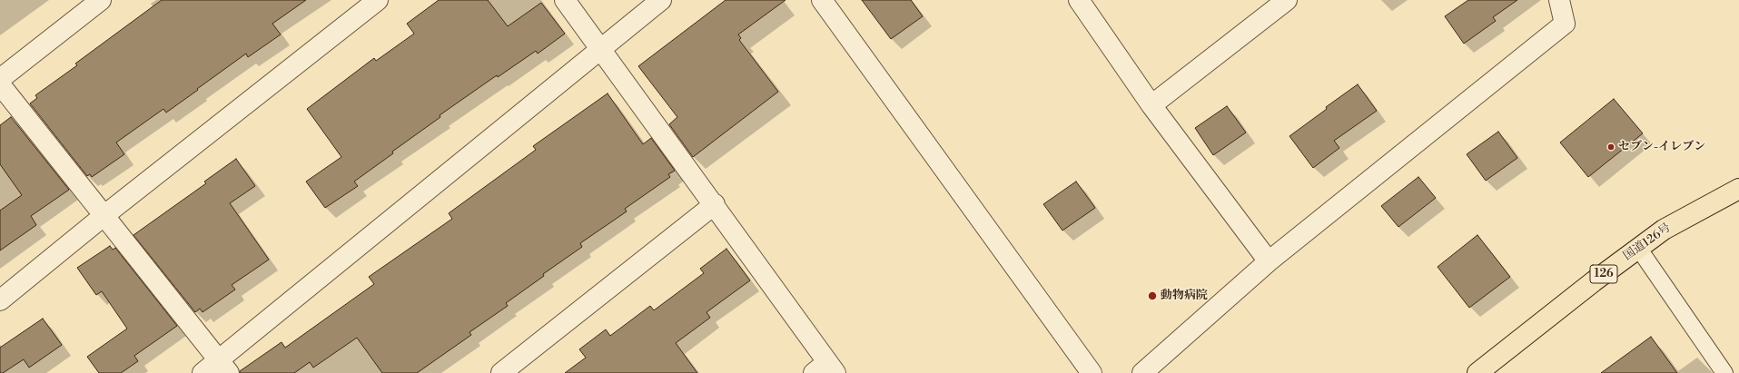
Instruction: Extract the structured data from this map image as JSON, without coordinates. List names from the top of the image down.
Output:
{
  "streets": {
    "highway": ["国道126号", "126"]
  },
  "places": ["セブン-イレブン", "動物病院"]
}
